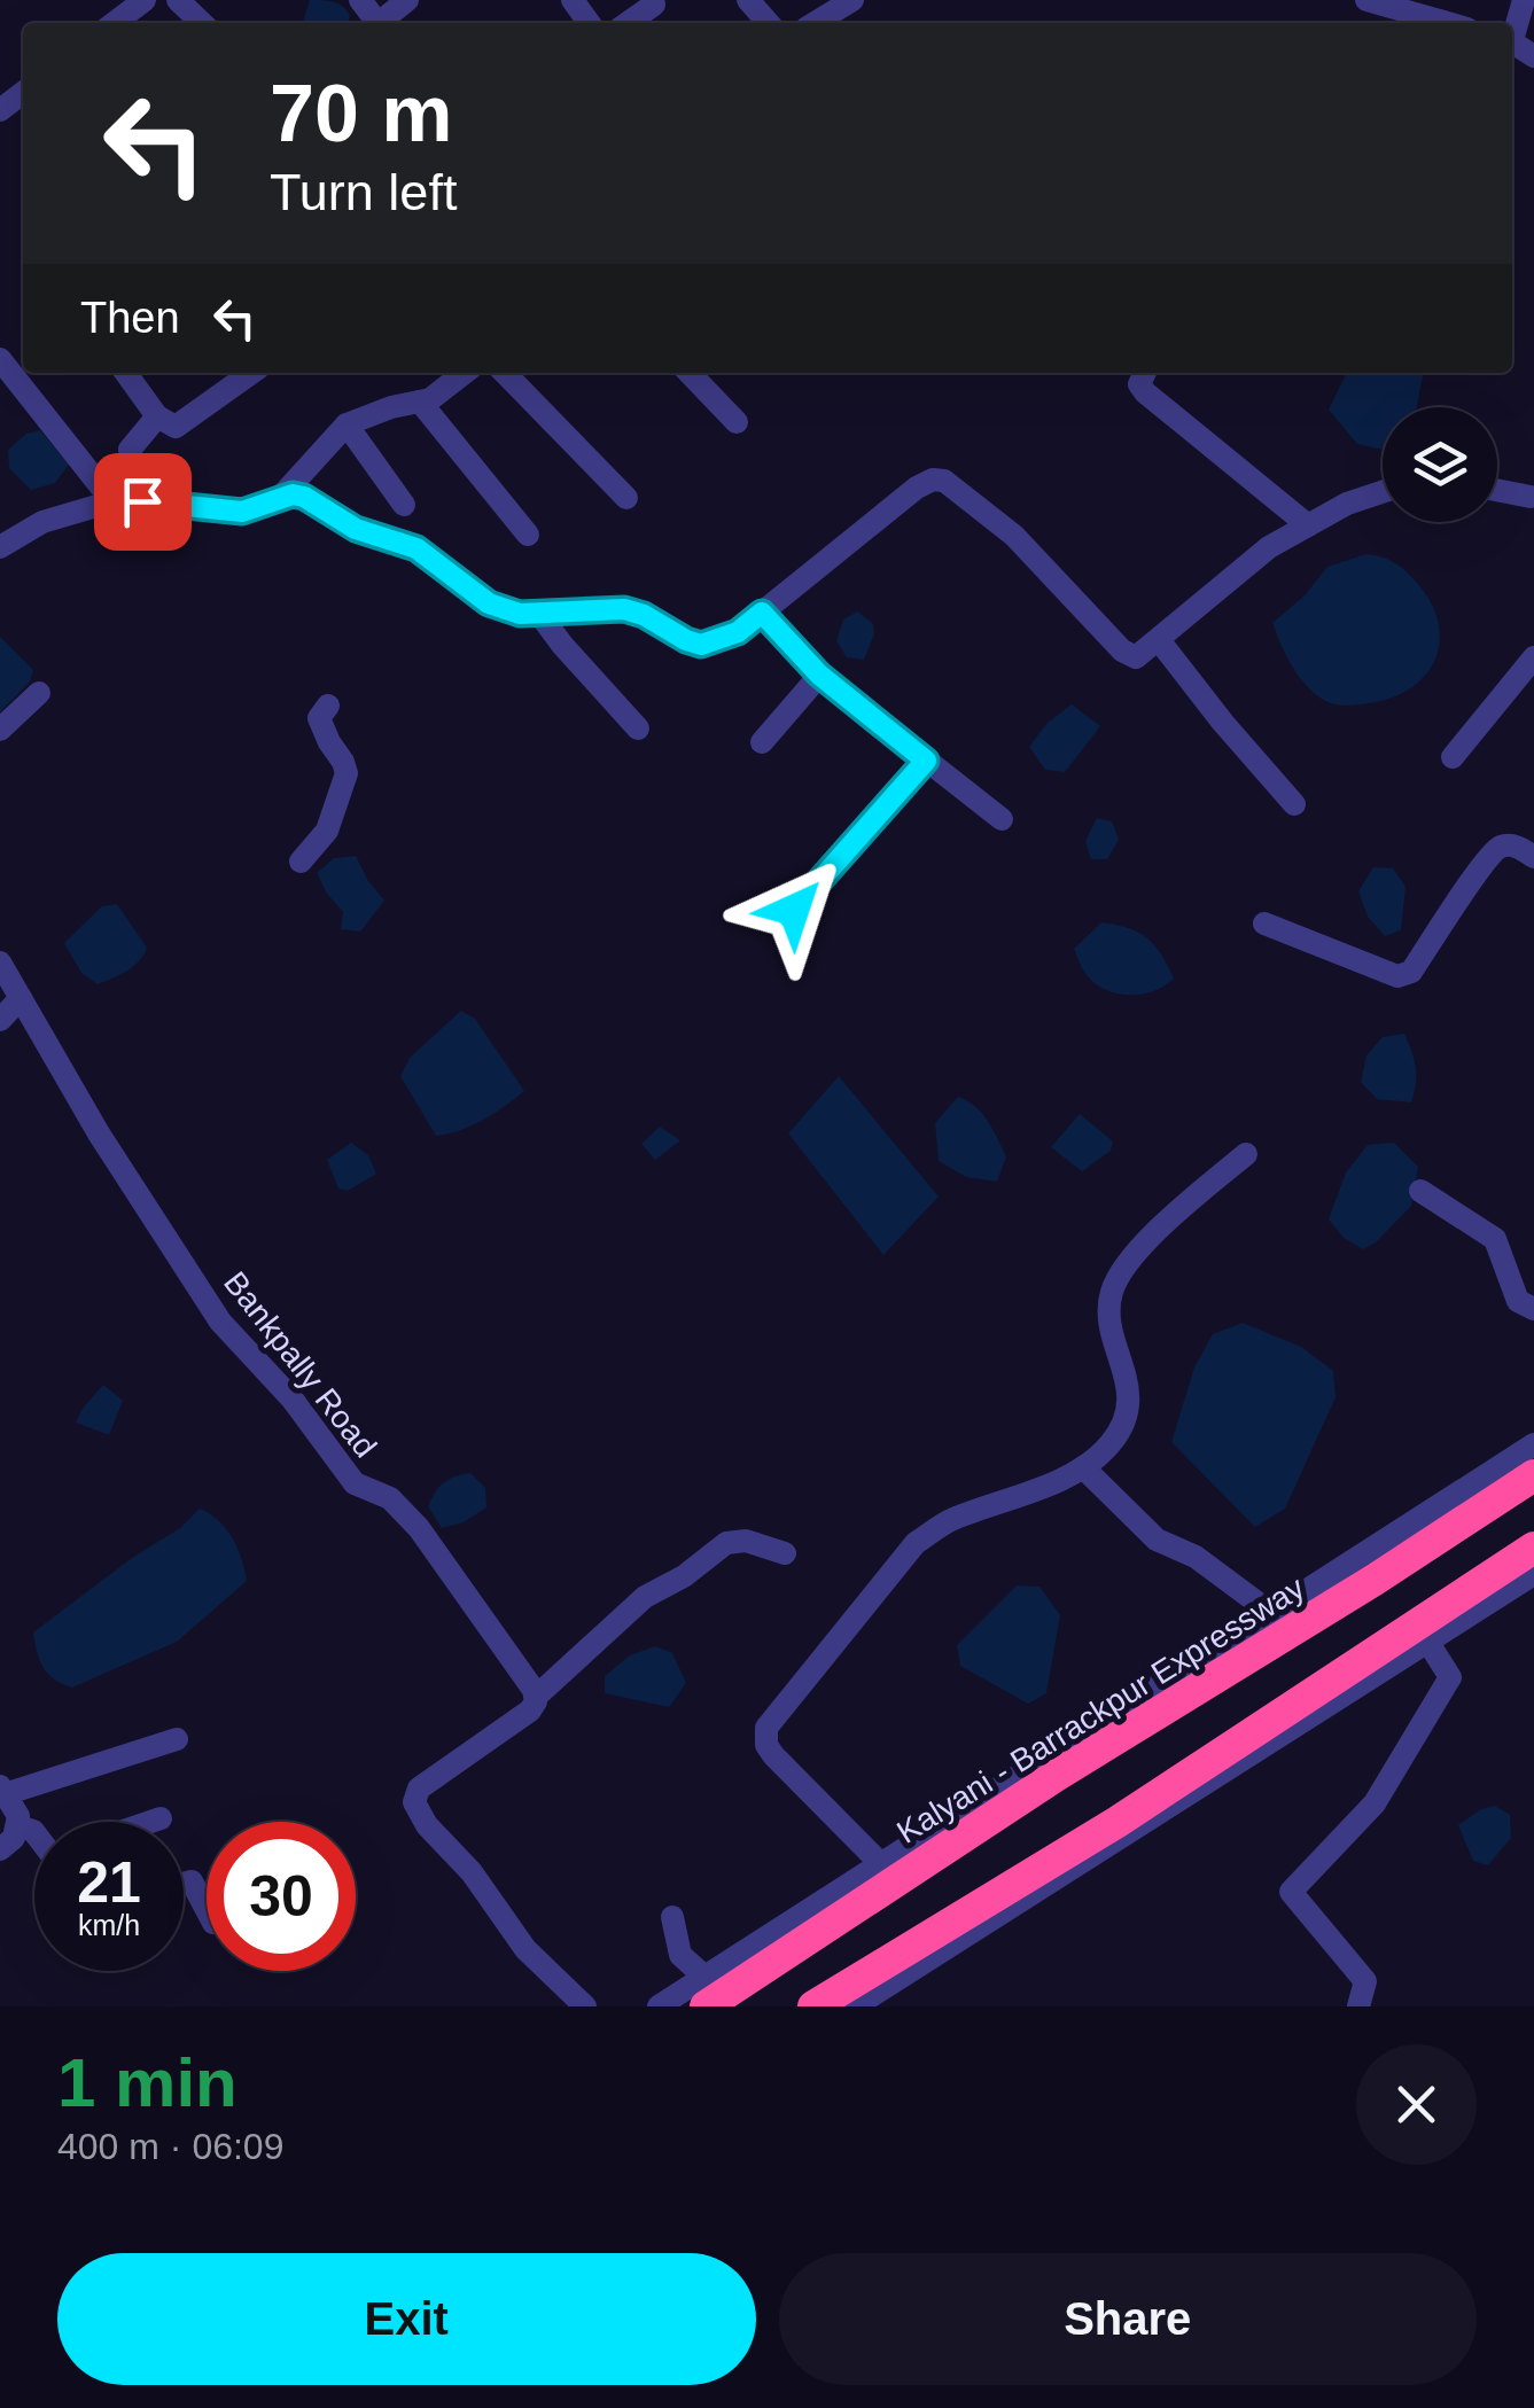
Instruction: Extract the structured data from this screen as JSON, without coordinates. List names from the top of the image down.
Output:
{
  "streets": {
    "highway": ["Kalyani - Barrackpur Expressway"],
    "street": ["Bankpally Road"]
  },
  "page": {
    "turn": ["70 m", "Turn left"],
    "then": "Then",
    "speed": "21 km/h",
    "limit": "30",
    "heading": ["1 min", "400 m · 06:09"],
    "buttons": ["Exit", "Share"]
  }
}
